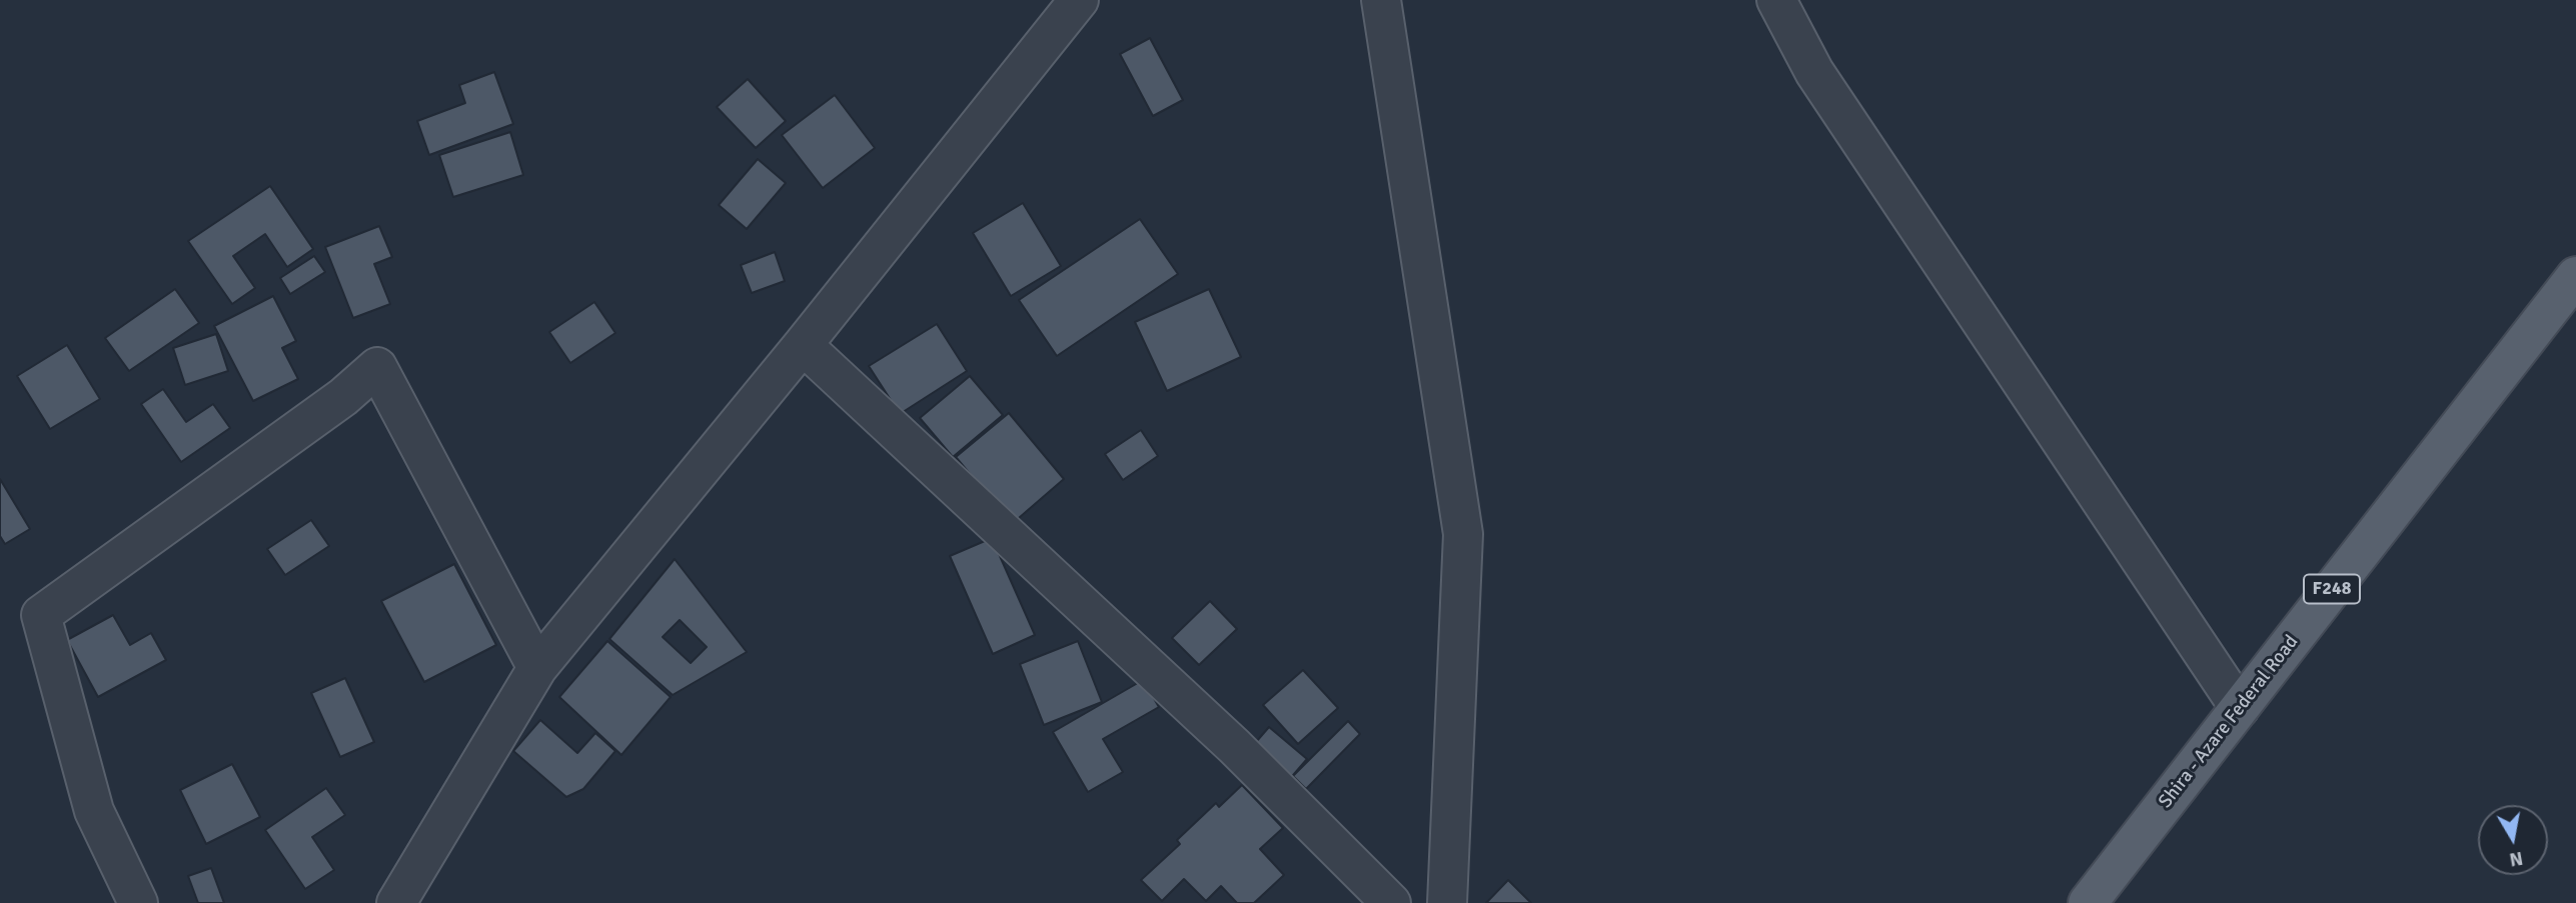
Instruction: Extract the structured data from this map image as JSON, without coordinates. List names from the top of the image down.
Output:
{
  "streets": {
    "main road": ["F248", "Shira - Azare Federal Road"]
  },
  "north": "bottom"
}
